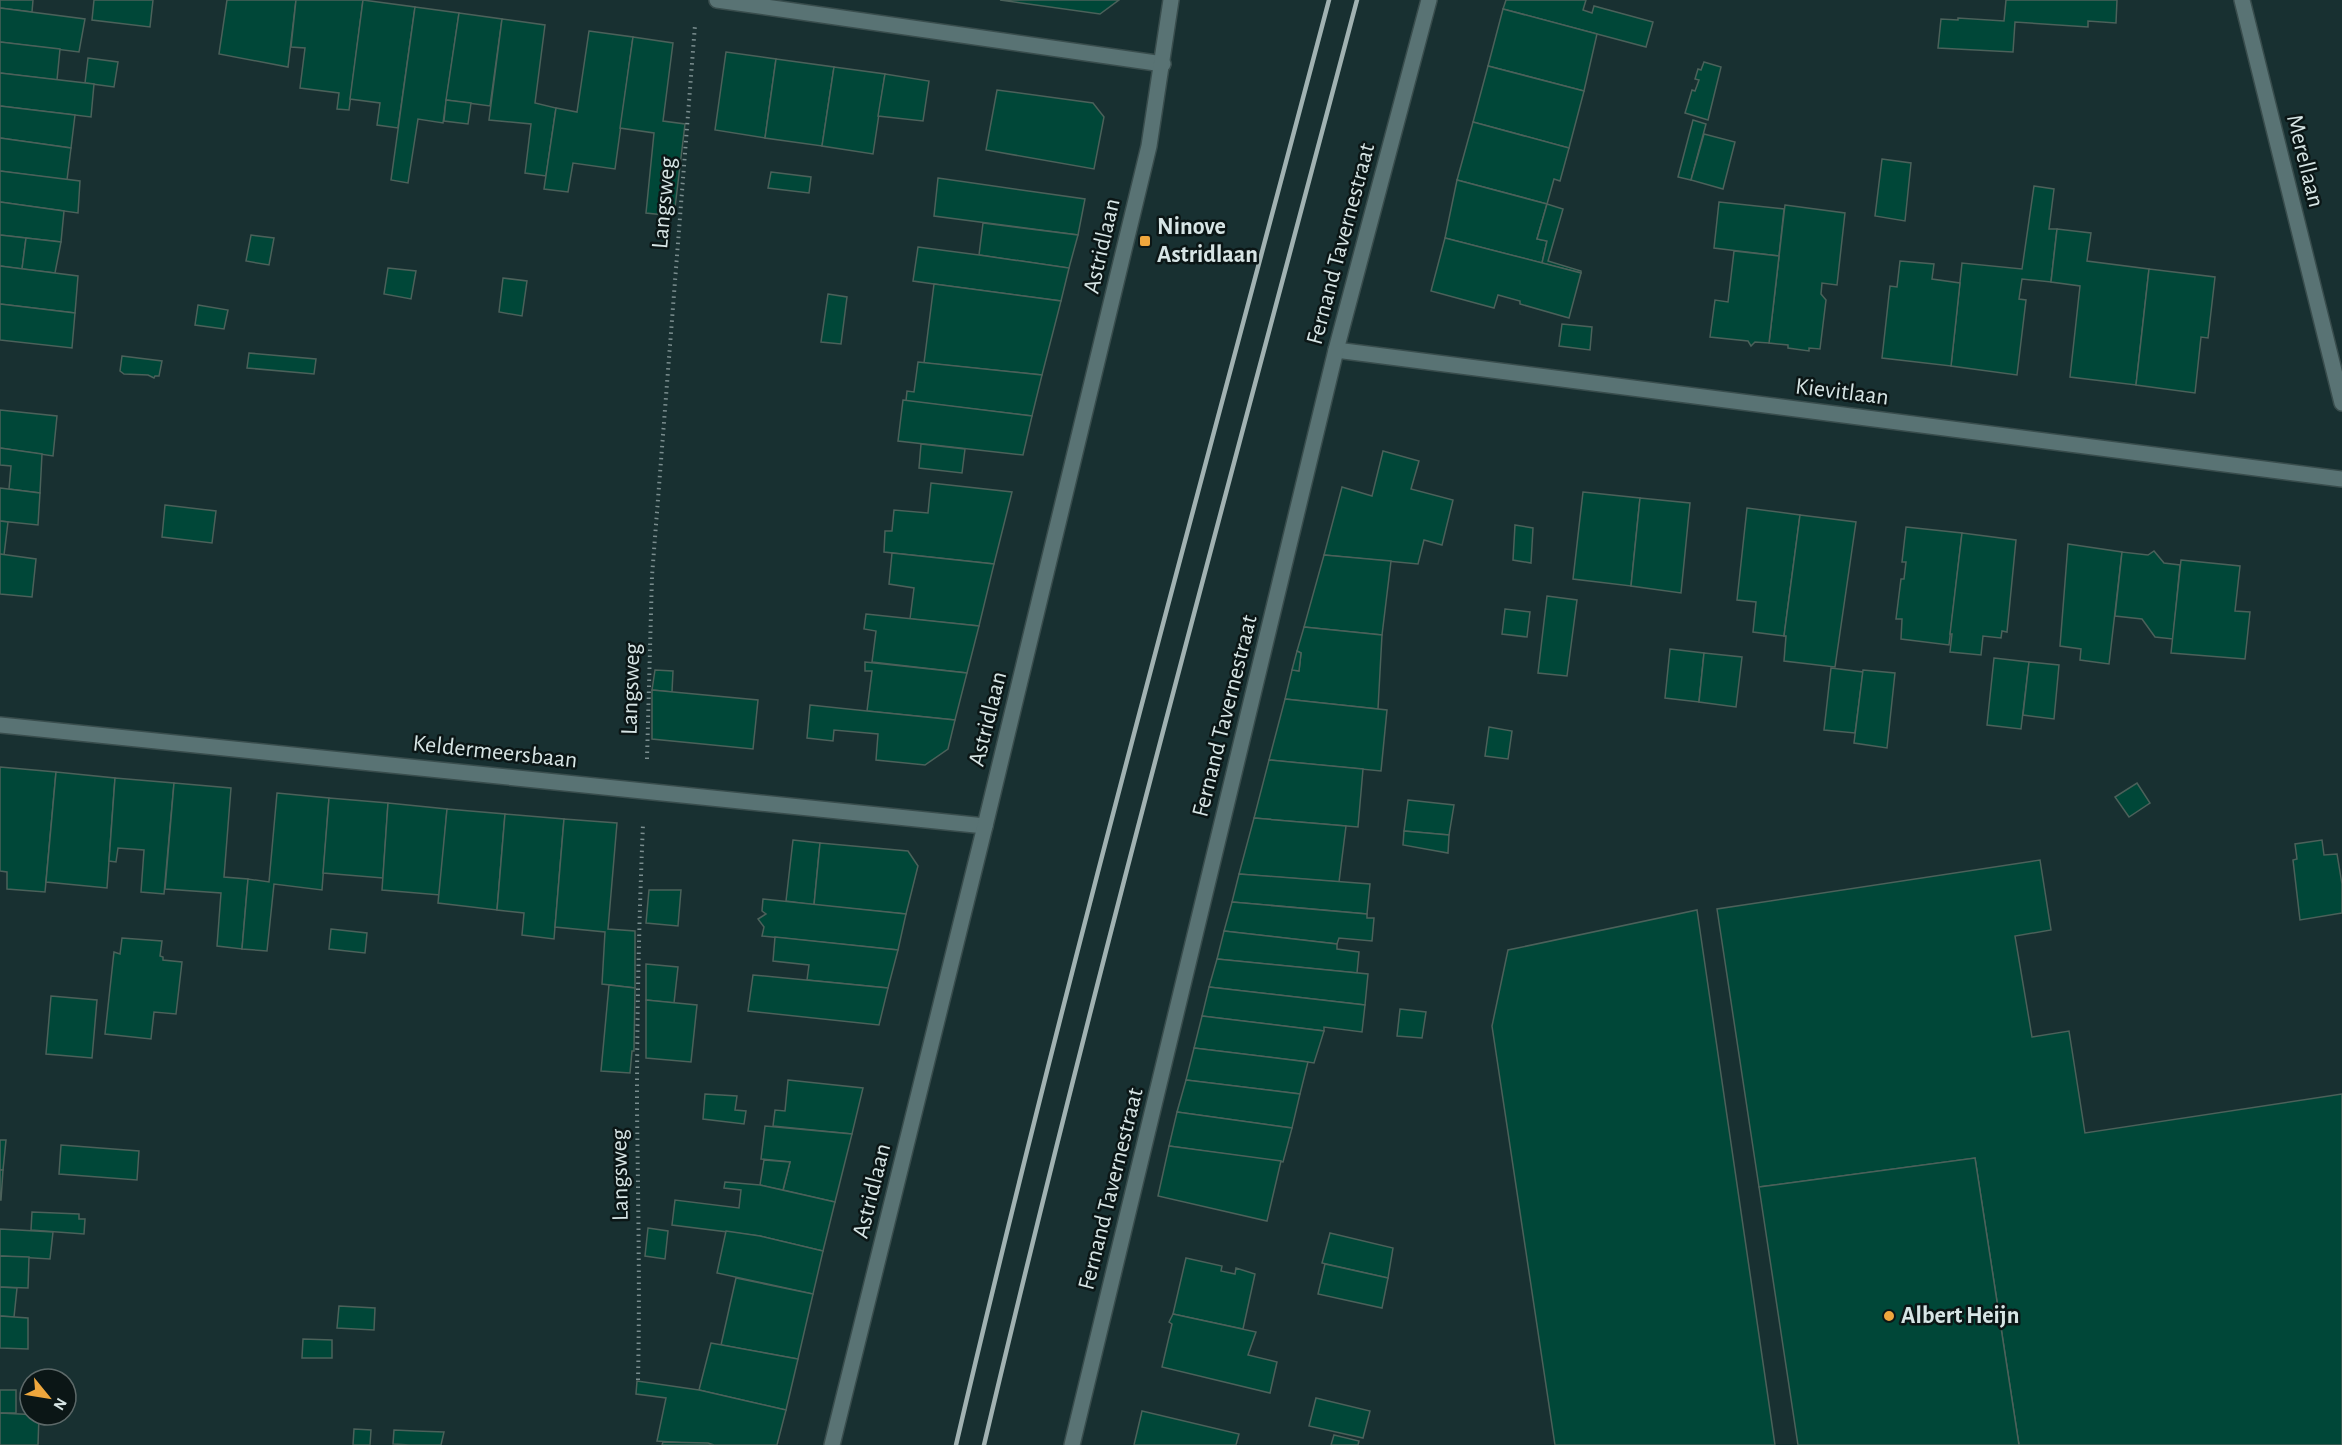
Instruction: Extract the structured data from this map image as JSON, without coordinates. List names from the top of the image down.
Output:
{
  "streets": {
    "street": [
      "Merellaan",
      "Fernand Tavernestraat",
      "Astridlaan",
      "Kievitlaan",
      "Keldermeersbaan"
    ],
    "path": ["Langsweg"]
  },
  "crossings": [
    ["Langsweg", "Keldermeersbaan"],
    ["Fernand Tavernestraat", "Kievitlaan"],
    ["Astridlaan", "Keldermeersbaan"]
  ],
  "places": {
    "transit": ["Ninove Astridlaan"],
    "other": ["Albert Heijn"]
  },
  "north": "bottom right"
}
